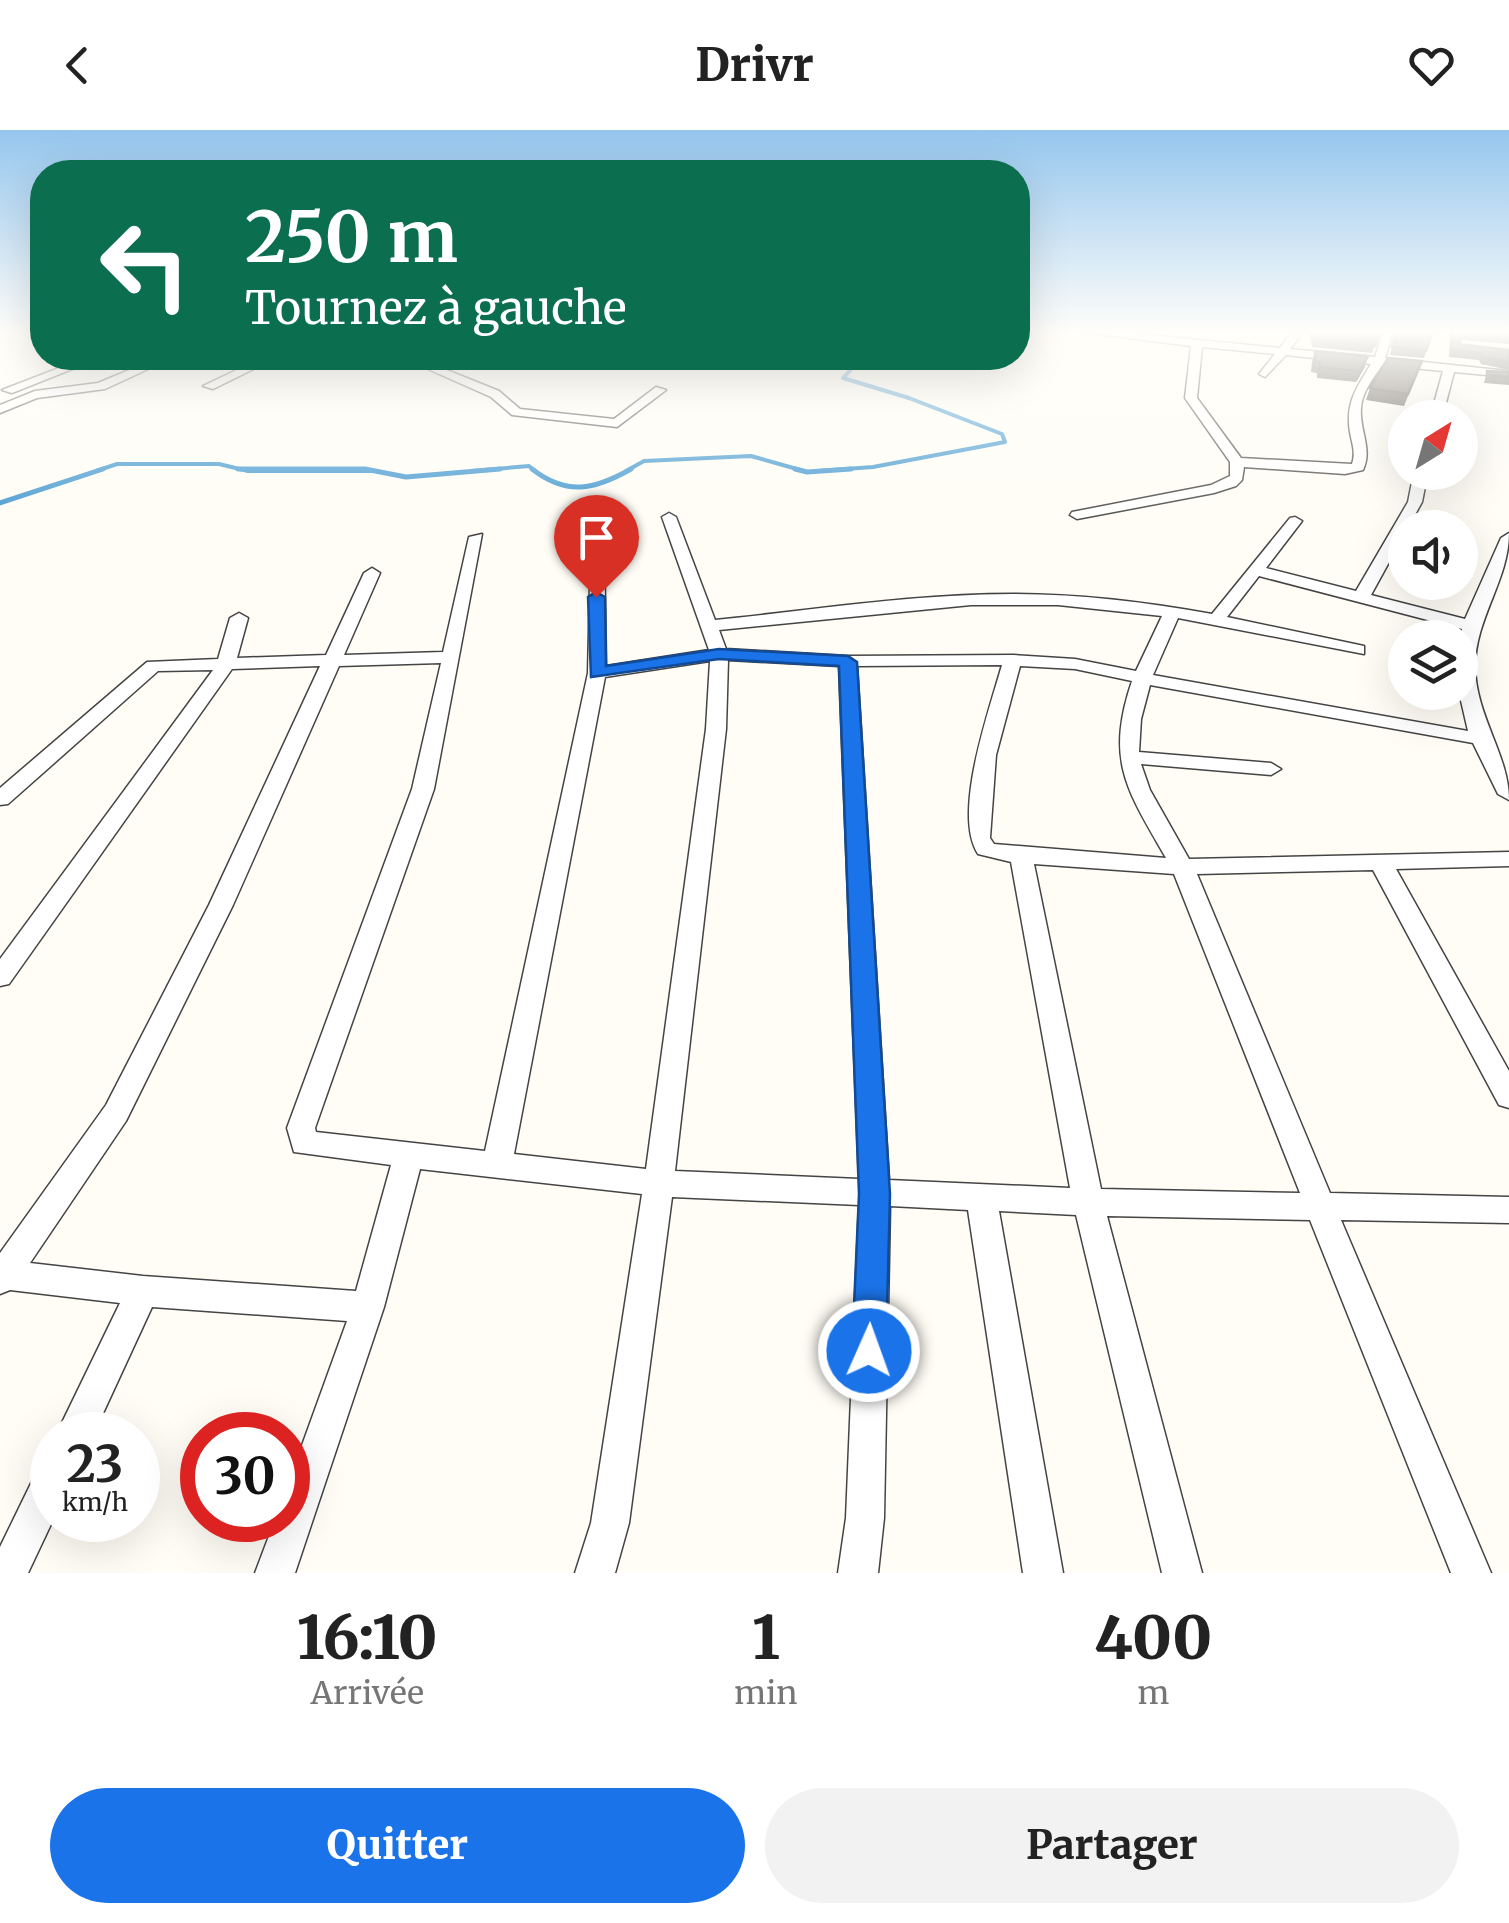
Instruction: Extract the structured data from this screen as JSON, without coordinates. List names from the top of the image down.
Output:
{
  "north": "top right",
  "page": {
    "header": "Drivr",
    "turn": ["250 m", "Tournez à gauche"],
    "speed": "23 km/h",
    "limit": "30",
    "eta": [
      "16:10",
      "Arrivée",
      "1",
      "min",
      "400",
      "m"
    ],
    "buttons": ["Quitter", "Partager"]
  }
}
